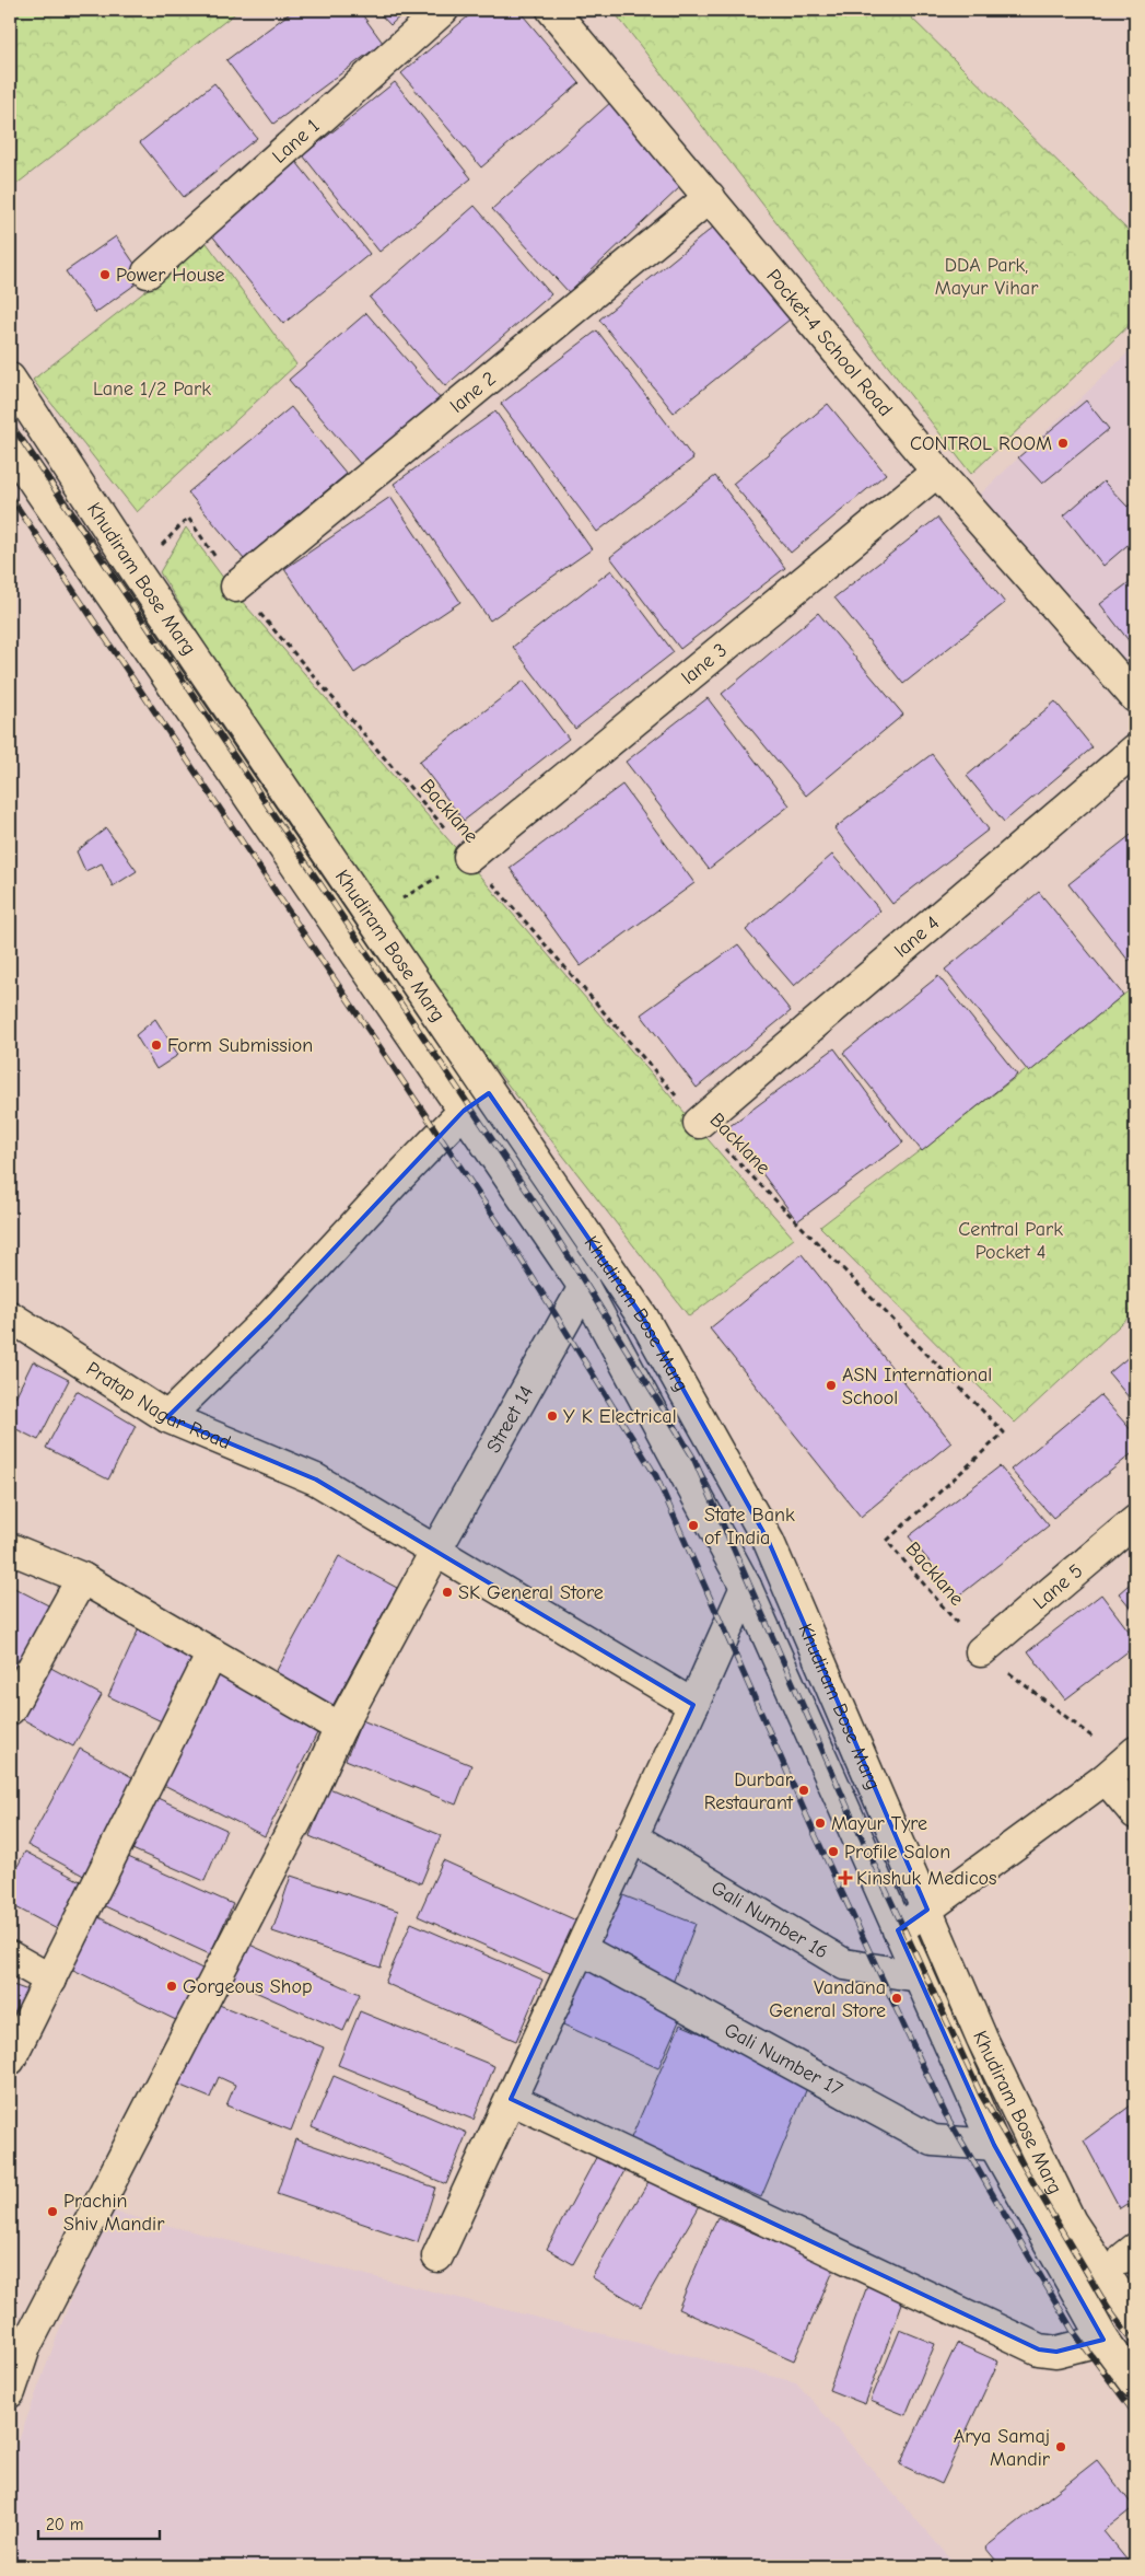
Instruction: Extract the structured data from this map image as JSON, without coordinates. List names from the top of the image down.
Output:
{
  "streets": {
    "street": [
      "Lane 1",
      "Pocket-4 School Road",
      "lane 2",
      "Khudiram Bose Marg",
      "lane 3",
      "lane 4",
      "Pratap Nagar Road",
      "Street 14",
      "Lane 5",
      "Gali Number 16",
      "Gali Number 17"
    ],
    "path": ["Backlane"]
  },
  "crossings": [
    ["Pocket-4 School Road", "lane 2"],
    ["Pocket-4 School Road", "lane 3"],
    ["lane 2", "Backlane"],
    ["Khudiram Bose Marg", "Street 14"],
    ["Khudiram Bose Marg", "Gali Number 16"],
    ["Khudiram Bose Marg", "Gali Number 17"],
    ["lane 3", "Backlane"],
    ["Backlane", "lane 4"],
    ["Backlane", "Lane 5"],
    ["Pratap Nagar Road", "Street 14"]
  ],
  "parks": ["DDA Park, Mayur Vihar", "Lane 1/2 Park", "Central Park Pocket 4"],
  "places": {
    "other": [
      "Power House",
      "CONTROL ROOM",
      "Form Submission",
      "ASN International School",
      "Y K Electrical",
      "State Bank of India",
      "SK General Store",
      "Durbar Restaurant",
      "Mayur Tyre",
      "Profile Salon",
      "Gorgeous Shop",
      "Vandana General Store",
      "Prachin Shiv Mandir",
      "Arya Samaj Mandir"
    ],
    "health": ["Kinshuk Medicos"]
  },
  "scale_bar": "20 m"
}
